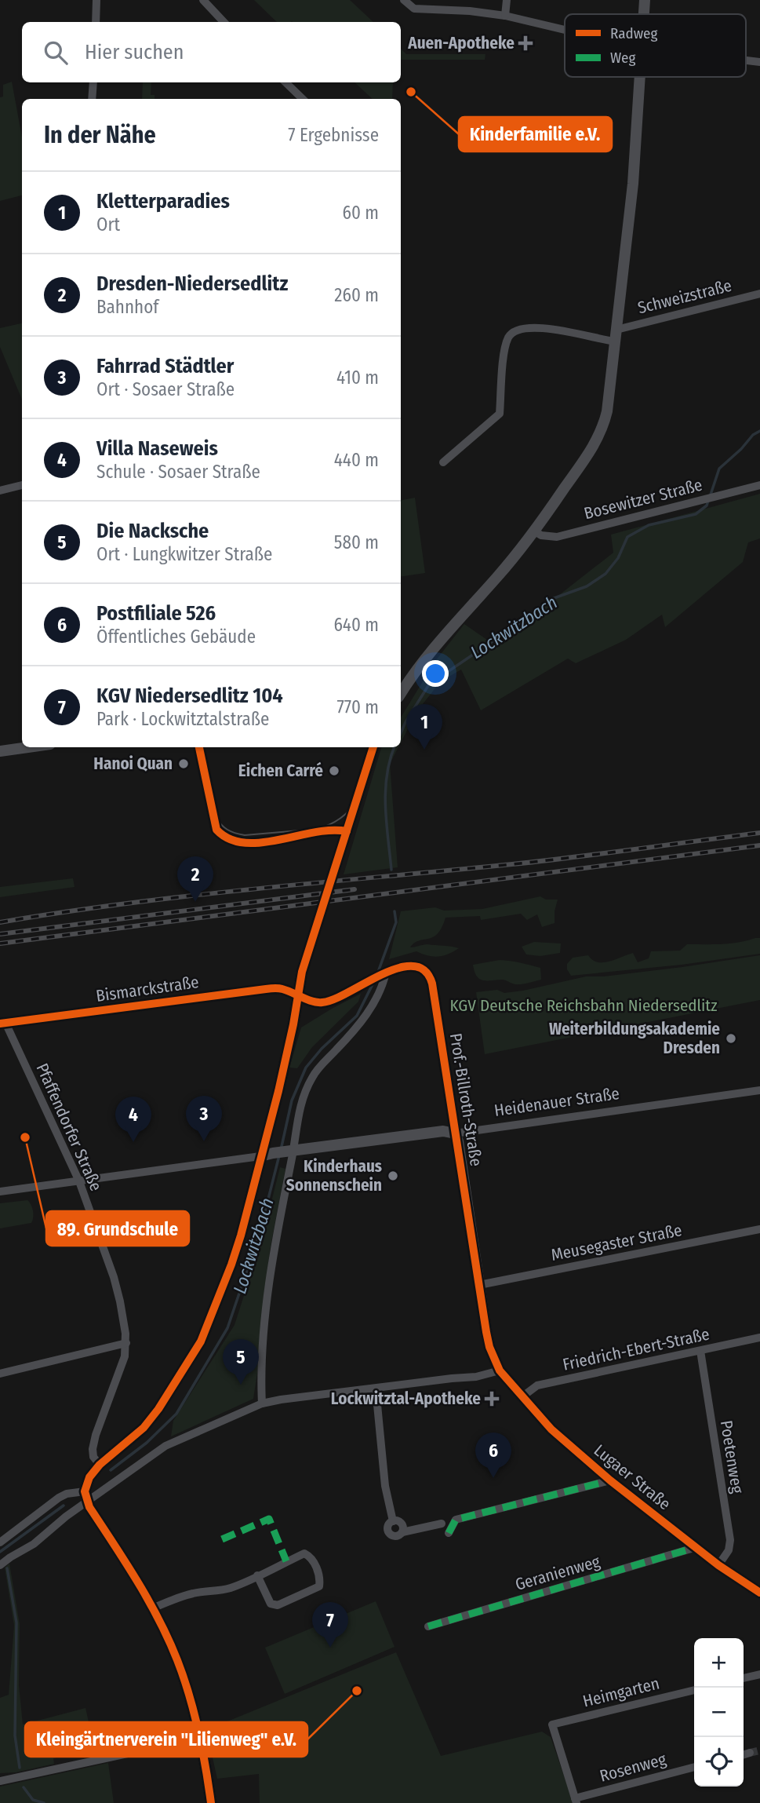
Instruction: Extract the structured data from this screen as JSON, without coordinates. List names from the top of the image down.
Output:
{
  "streets": {
    "street": [
      "Schweizstraße",
      "Bosewitzer Straße",
      "Bismarckstraße",
      "Prof.-Billroth-Straße",
      "Heidenauer Straße",
      "Pfaffendorfer Straße",
      "Meusegaster Straße",
      "Friedrich-Ebert-Straße",
      "Poetenweg",
      "Lugaer Straße",
      "Geranienweg",
      "Heimgarten",
      "Rosenweg"
    ]
  },
  "crossings": [
    ["Bismarckstraße", "Prof.-Billroth-Straße"],
    ["Bismarckstraße", "Pfaffendorfer Straße"],
    ["Prof.-Billroth-Straße", "Heidenauer Straße"],
    ["Prof.-Billroth-Straße", "Meusegaster Straße"],
    ["Prof.-Billroth-Straße", "Lugaer Straße"],
    ["Friedrich-Ebert-Straße", "Poetenweg"],
    ["Friedrich-Ebert-Straße", "Lugaer Straße"],
    ["Poetenweg", "Lugaer Straße"],
    ["Lugaer Straße", "Geranienweg"],
    ["Heimgarten", "Rosenweg"]
  ],
  "water": ["Lockwitzbach"],
  "parks": ["KGV Deutsche Reichsbahn Niedersedlitz"],
  "places": {
    "health": ["Auen-Apotheke", "Lockwitztal-Apotheke"],
    "other": [
      "Kinderfamilie e.V.",
      "Hanoi Quan",
      "Eichen Carré",
      "Weiterbildungsakademie Dresden",
      "89. Grundschule",
      "Kinderhaus Sonnenschein",
      "Kleingärtnerverein \"Lilienweg\" e.V."
    ]
  },
  "legend": ["Radweg", "Weg"],
  "page": {
    "search": "Hier suchen",
    "heading": ["In der Nähe", "7 Ergebnisse"],
    "list": [
      {
        "mark": "1",
        "name": "Kletterparadies",
        "note": "Ort",
        "value": "60 m"
      },
      {
        "mark": "2",
        "name": "Dresden-Niedersedlitz",
        "note": "Bahnhof",
        "value": "260 m"
      },
      {
        "mark": "3",
        "name": "Fahrrad Städtler",
        "note": "Ort · Sosaer Straße",
        "value": "410 m"
      },
      {
        "mark": "4",
        "name": "Villa Naseweis",
        "note": "Schule · Sosaer Straße",
        "value": "440 m"
      },
      {
        "mark": "5",
        "name": "Die Nacksche",
        "note": "Ort · Lungkwitzer Straße",
        "value": "580 m"
      },
      {
        "mark": "6",
        "name": "Postfiliale 526",
        "note": "Öffentliches Gebäude",
        "value": "640 m"
      },
      {
        "mark": "7",
        "name": "KGV Niedersedlitz 104",
        "note": "Park · Lockwitztalstraße",
        "value": "770 m"
      }
    ],
    "pins": [
      "1",
      "2",
      "3",
      "4",
      "5",
      "6",
      "7"
    ],
    "map_buttons": ["+", "−"]
  }
}
